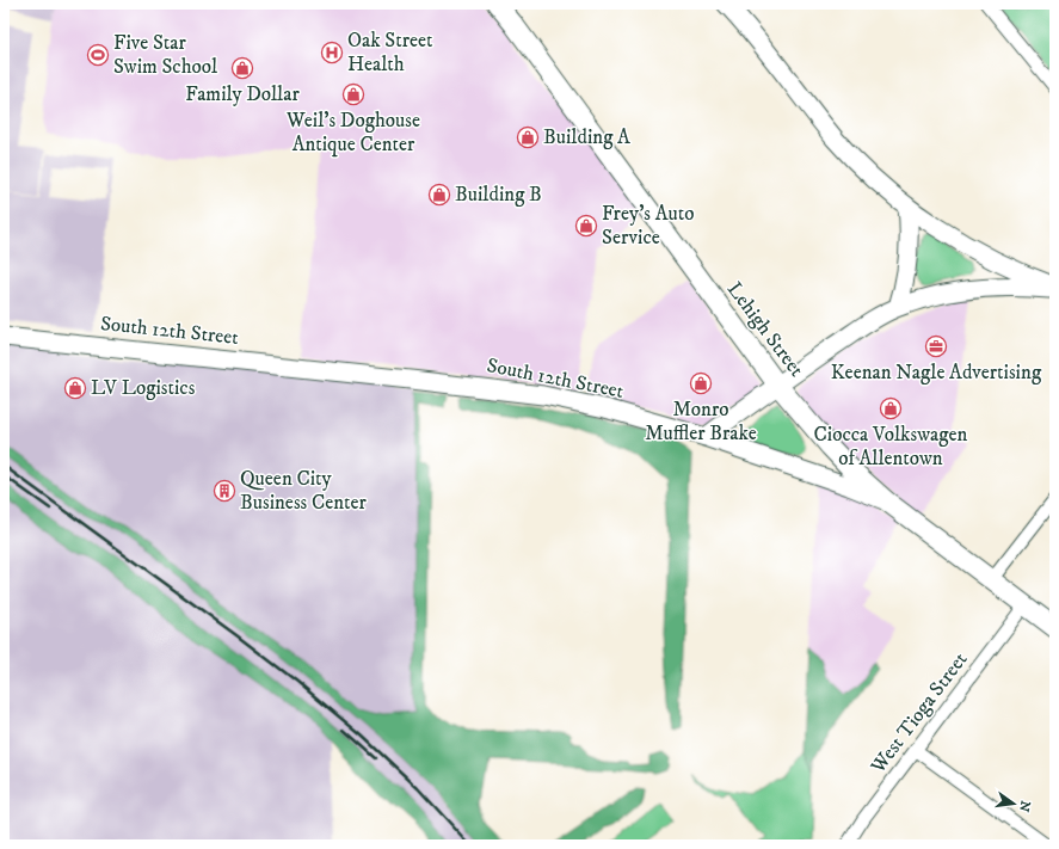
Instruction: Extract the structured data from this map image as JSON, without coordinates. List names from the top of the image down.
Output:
{
  "streets": {
    "main road": ["Lehigh Street"],
    "street": ["South 12th Street", "West Tioga Street"]
  },
  "crossings": [
    ["Lehigh Street", "South 12th Street"],
    ["Lehigh Street", "West Tioga Street"]
  ],
  "places": {
    "hospital": ["Oak Street Health"],
    "sports": ["Five Star Swim School"],
    "shop": [
      "Family Dollar",
      "Weil's Doghouse Antique Center",
      "Building A",
      "Building B",
      "Frey's Auto Service",
      "Monro Muffler Brake",
      "LV Logistics",
      "Ciocca Volkswagen of Allentown"
    ],
    "office": ["Keenan Nagle Advertising"],
    "building": ["Queen City Business Center"]
  },
  "north": "right"
}
